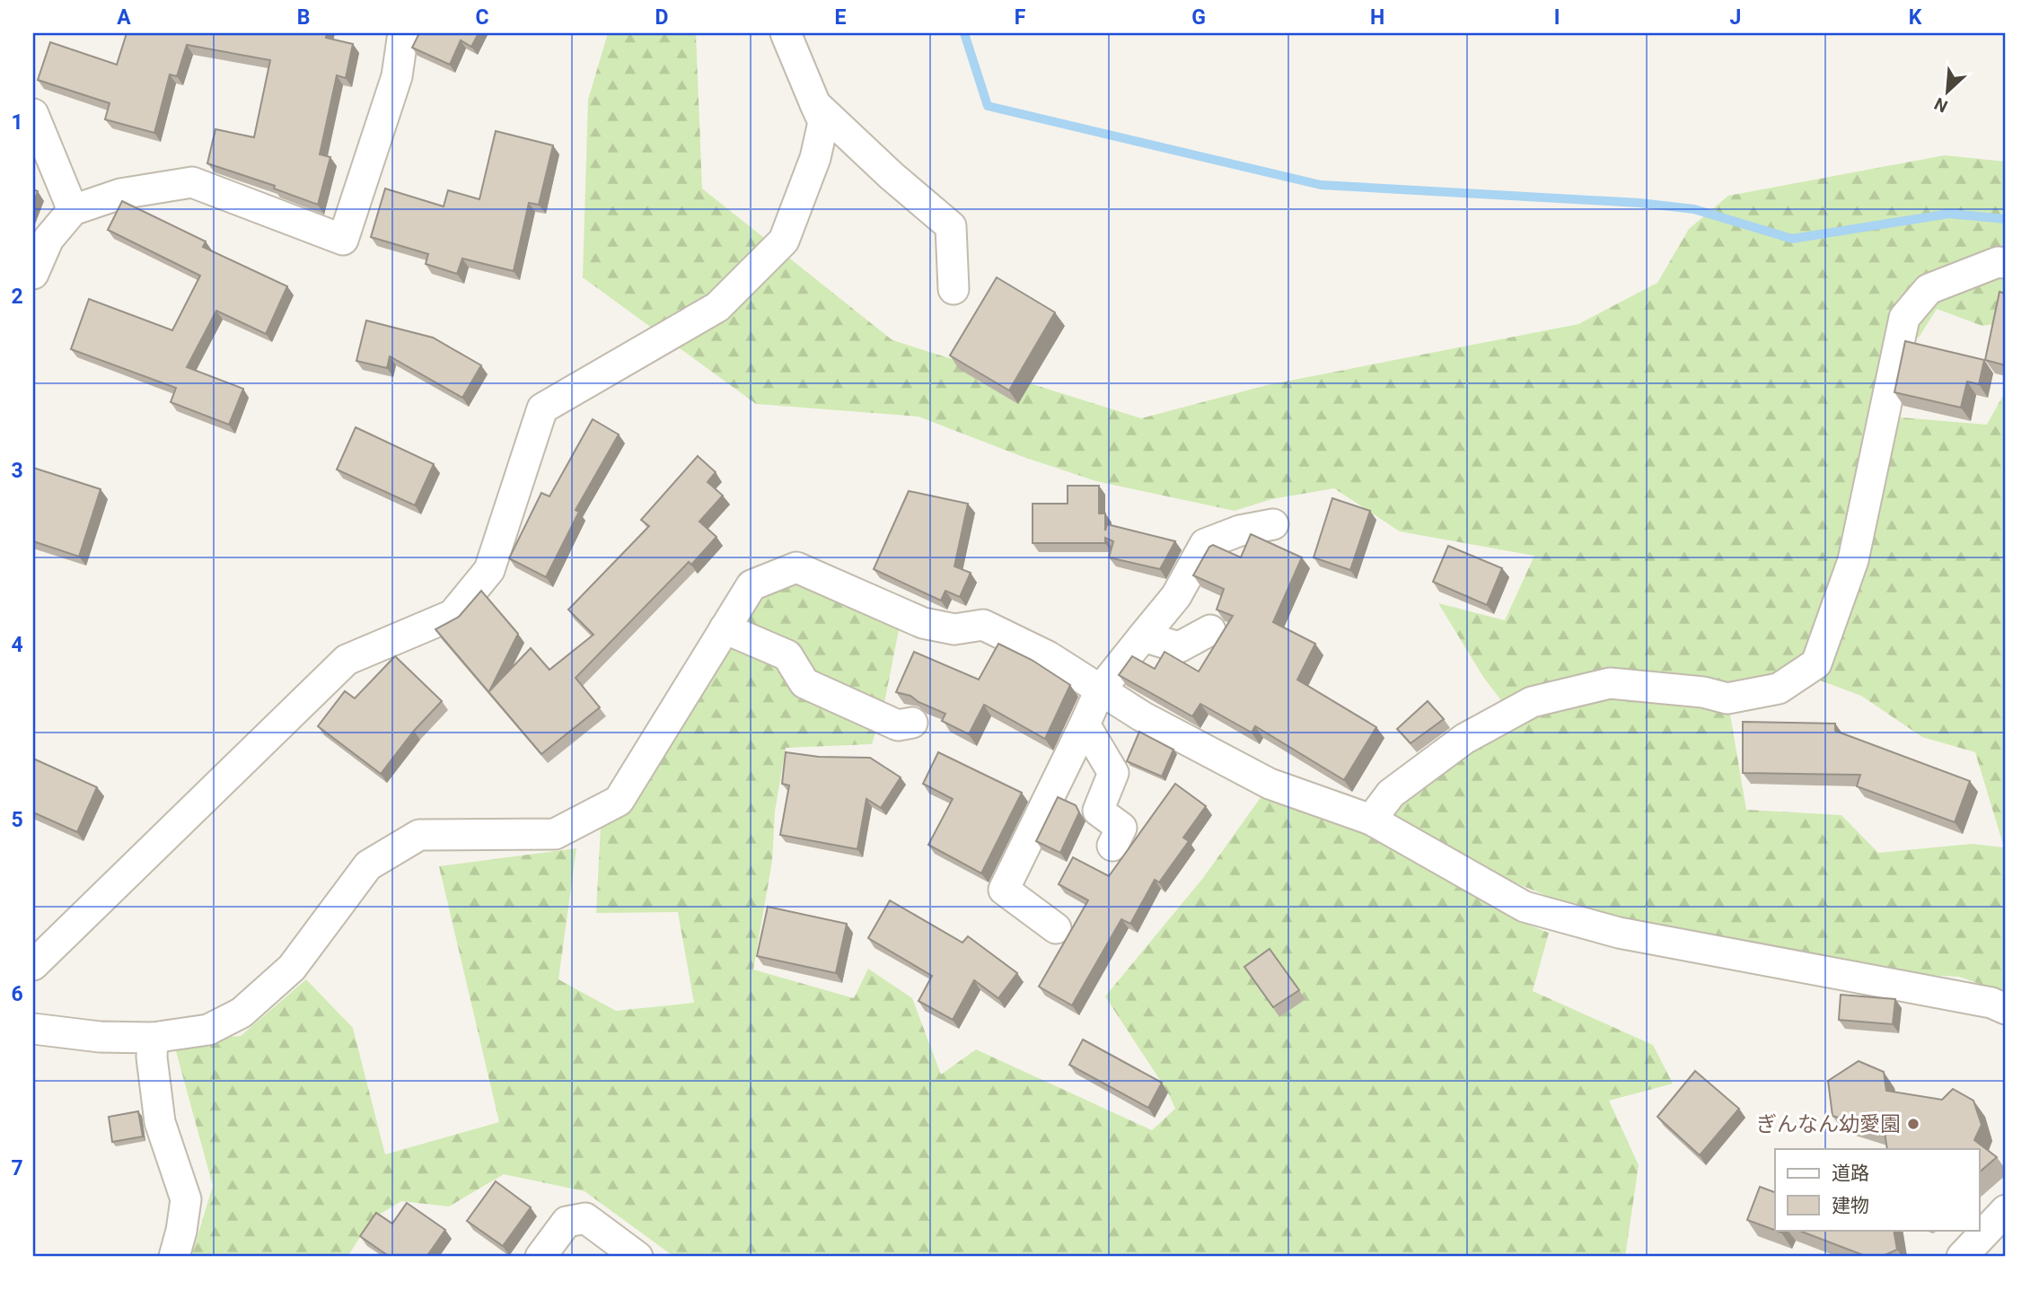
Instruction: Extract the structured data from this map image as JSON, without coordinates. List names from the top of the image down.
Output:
{
  "places": ["ぎんなん幼愛園"],
  "legend": ["道路", "建物"],
  "north": "bottom left",
  "grid": {
    "columns": [
      "A",
      "B",
      "C",
      "D",
      "E",
      "F",
      "G",
      "H",
      "I",
      "J",
      "K"
    ],
    "rows": [
      "1",
      "2",
      "3",
      "4",
      "5",
      "6",
      "7"
    ]
  }
}
